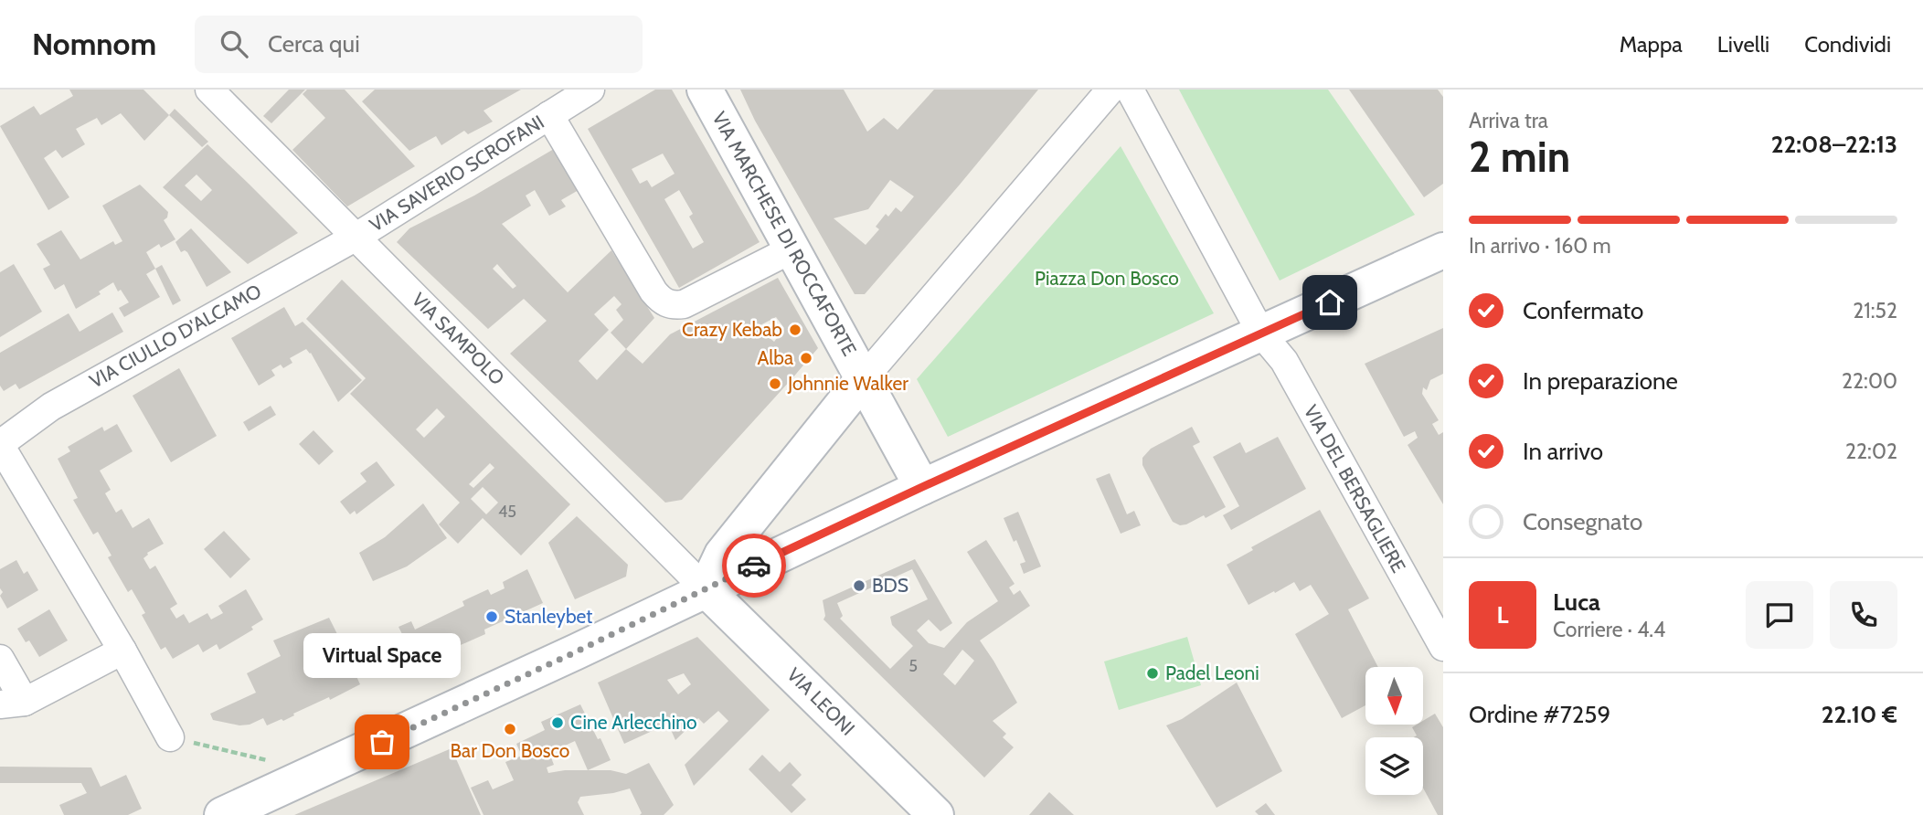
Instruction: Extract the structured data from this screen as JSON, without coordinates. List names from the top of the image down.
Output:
{
  "streets": {
    "street": [
      "VIA SAVERIO SCROFANI",
      "VIA MARCHESE DI ROCCAFORTE",
      "VIA CIULLO D'ALCAMO",
      "VIA SAMPOLO",
      "VIA DEL BERSAGLIERE",
      "VIA LEONI"
    ]
  },
  "crossings": [
    ["VIA SAVERIO SCROFANI", "VIA CIULLO D'ALCAMO"],
    ["VIA SAVERIO SCROFANI", "VIA SAMPOLO"],
    ["VIA CIULLO D'ALCAMO", "VIA SAMPOLO"],
    ["VIA SAMPOLO", "VIA LEONI"]
  ],
  "parks": ["Piazza Don Bosco"],
  "places": [
    "Crazy Kebab",
    "Alba",
    "Johnnie Walker",
    "BDS",
    "Stanleybet",
    "Padel Leoni",
    "Cine Arlecchino",
    "Bar Don Bosco",
    "Virtual Space"
  ],
  "house_numbers": ["45", "5"],
  "north": "bottom",
  "page": {
    "header": "Nomnom",
    "search": "Cerca qui",
    "nav": ["Mappa", "Livelli", "Condividi"],
    "heading": ["2 min", "Arriva tra", "22:08–22:13"],
    "panel": [
      "Luca",
      "Corriere · 4.4",
      "Ordine #7259",
      "22.10 €"
    ],
    "bar": "In arrivo · 160 m",
    "list": [
      ["Confermato", "21:52"],
      ["In preparazione", "22:00"],
      ["In arrivo", "22:02"],
      "Consegnato"
    ],
    "round": "L",
    "bubble": "Virtual Space"
  }
}
